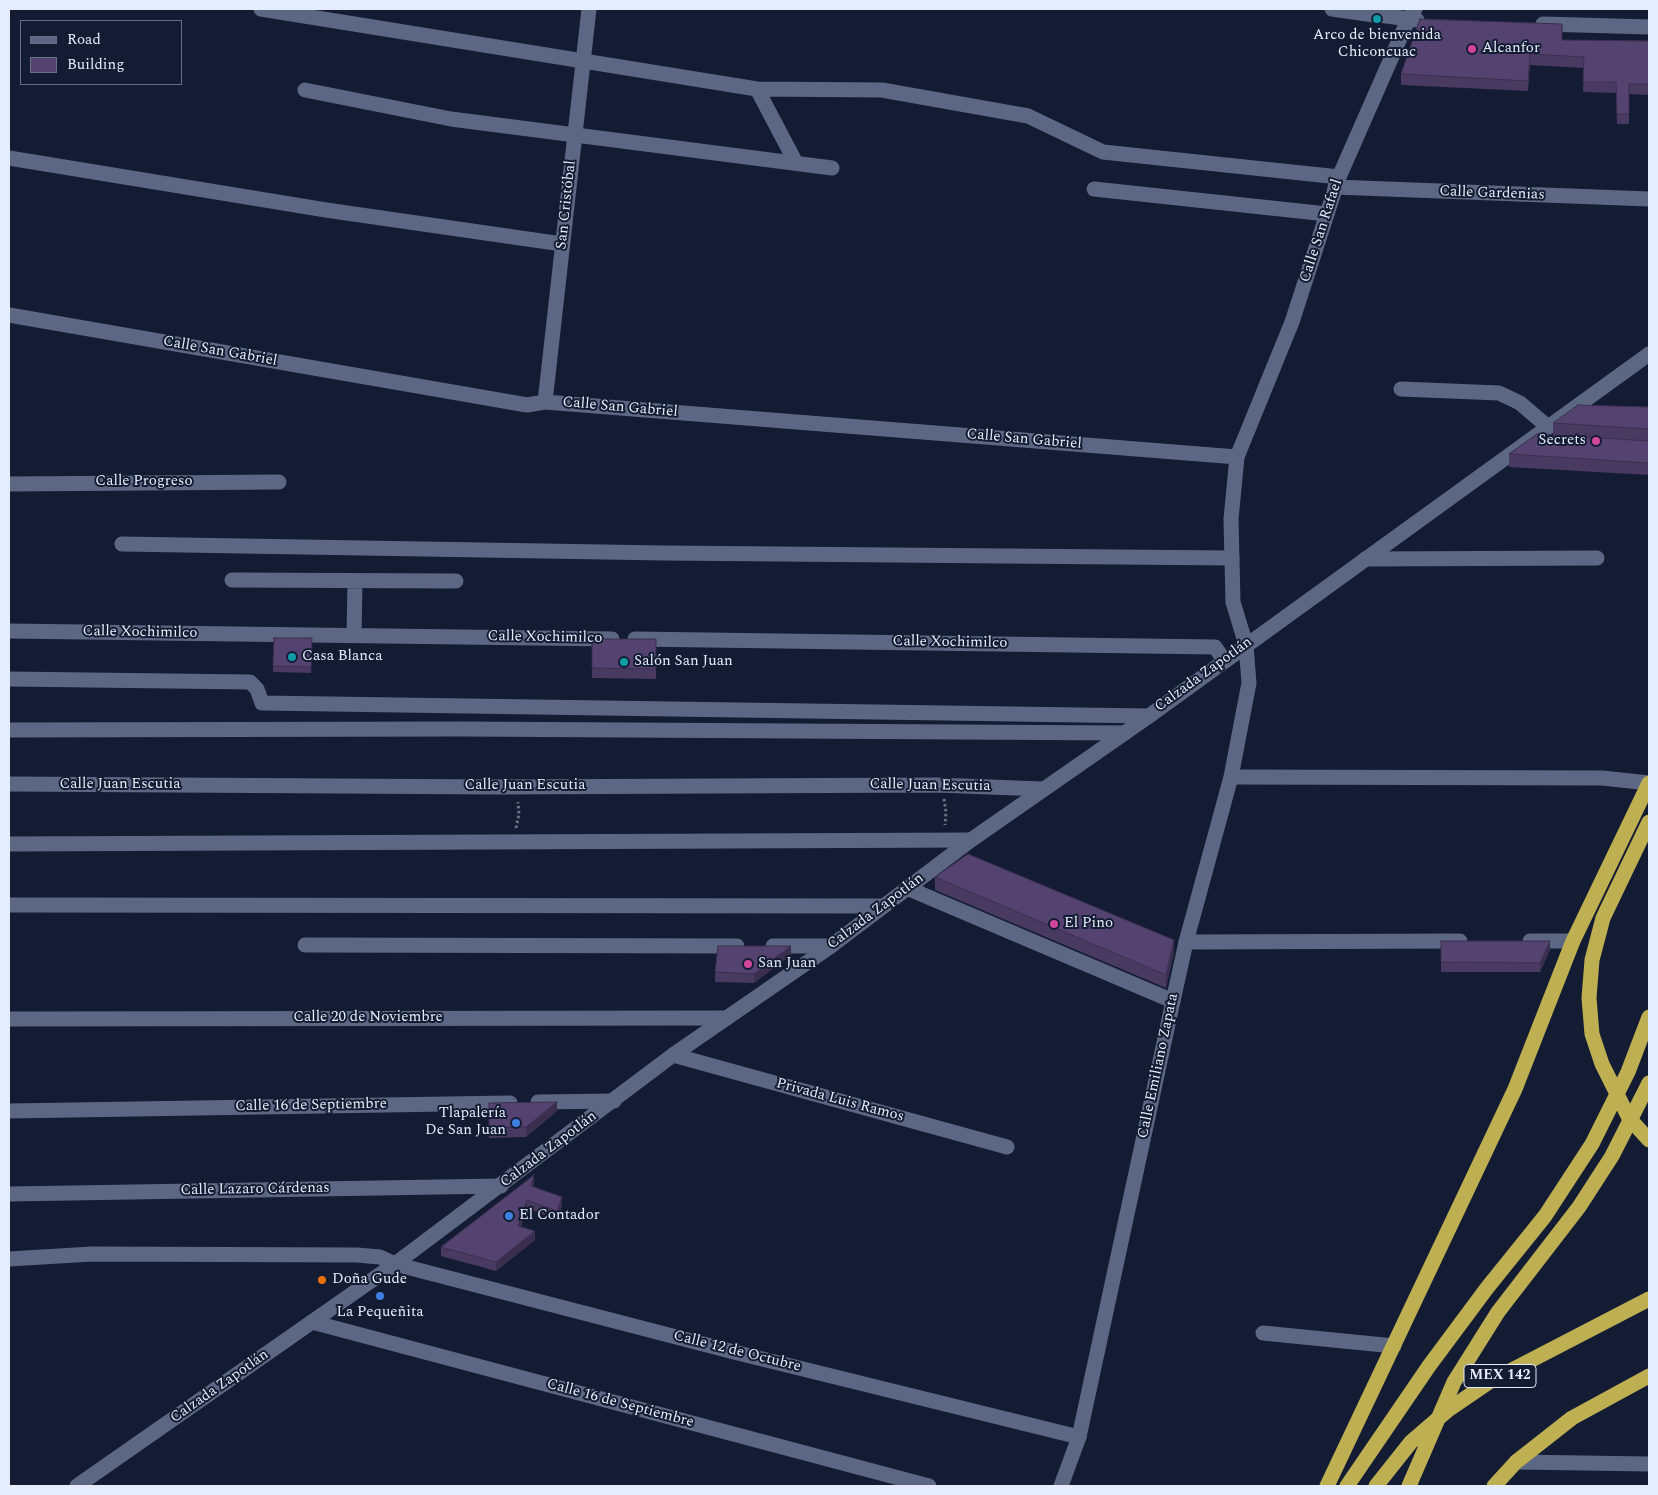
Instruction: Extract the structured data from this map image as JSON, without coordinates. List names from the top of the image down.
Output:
{
  "streets": {
    "highway": ["MEX 142"],
    "street": [
      "Calle Gardenias",
      "San Cristóbal",
      "Calle San Rafael",
      "Calle San Gabriel",
      "Calle Progreso",
      "Calle Xochimilco",
      "Calzada Zapotlán",
      "Calle Juan Escutia",
      "Calle 20 de Noviembre",
      "Calle Emiliano Zapata",
      "Privada Luis Ramos",
      "Calle 16 de Septiembre",
      "Calle Lazaro Cárdenas",
      "Calle 12 de Octubre"
    ]
  },
  "crossings": [
    ["Calle Gardenias", "San Cristóbal"],
    ["Calle Gardenias", "Calle San Rafael"],
    ["San Cristóbal", "Calle San Gabriel"],
    ["Calle San Rafael", "Calle San Gabriel"],
    ["Calle San Rafael", "Calle Emiliano Zapata"],
    ["Calle Xochimilco", "Calzada Zapotlán"],
    ["Calzada Zapotlán", "Calle Juan Escutia"],
    ["Calzada Zapotlán", "Calle 20 de Noviembre"],
    ["Calzada Zapotlán", "Calle Emiliano Zapata"],
    ["Calzada Zapotlán", "Privada Luis Ramos"],
    ["Calzada Zapotlán", "Calle 16 de Septiembre"],
    ["Calzada Zapotlán", "Calle Lazaro Cárdenas"],
    ["Calzada Zapotlán", "Calle 12 de Octubre"],
    ["Calle Emiliano Zapata", "Calle 12 de Octubre"]
  ],
  "places": [
    "Arco de bienvenida Chiconcuac",
    "Alcanfor",
    "Secrets",
    "Casa Blanca",
    "Salón San Juan",
    "El Pino",
    "San Juan",
    "Tlapalería De San Juan",
    "El Contador",
    "Doña Gude",
    "La Pequeñita"
  ],
  "legend": ["Road", "Building"]
}
